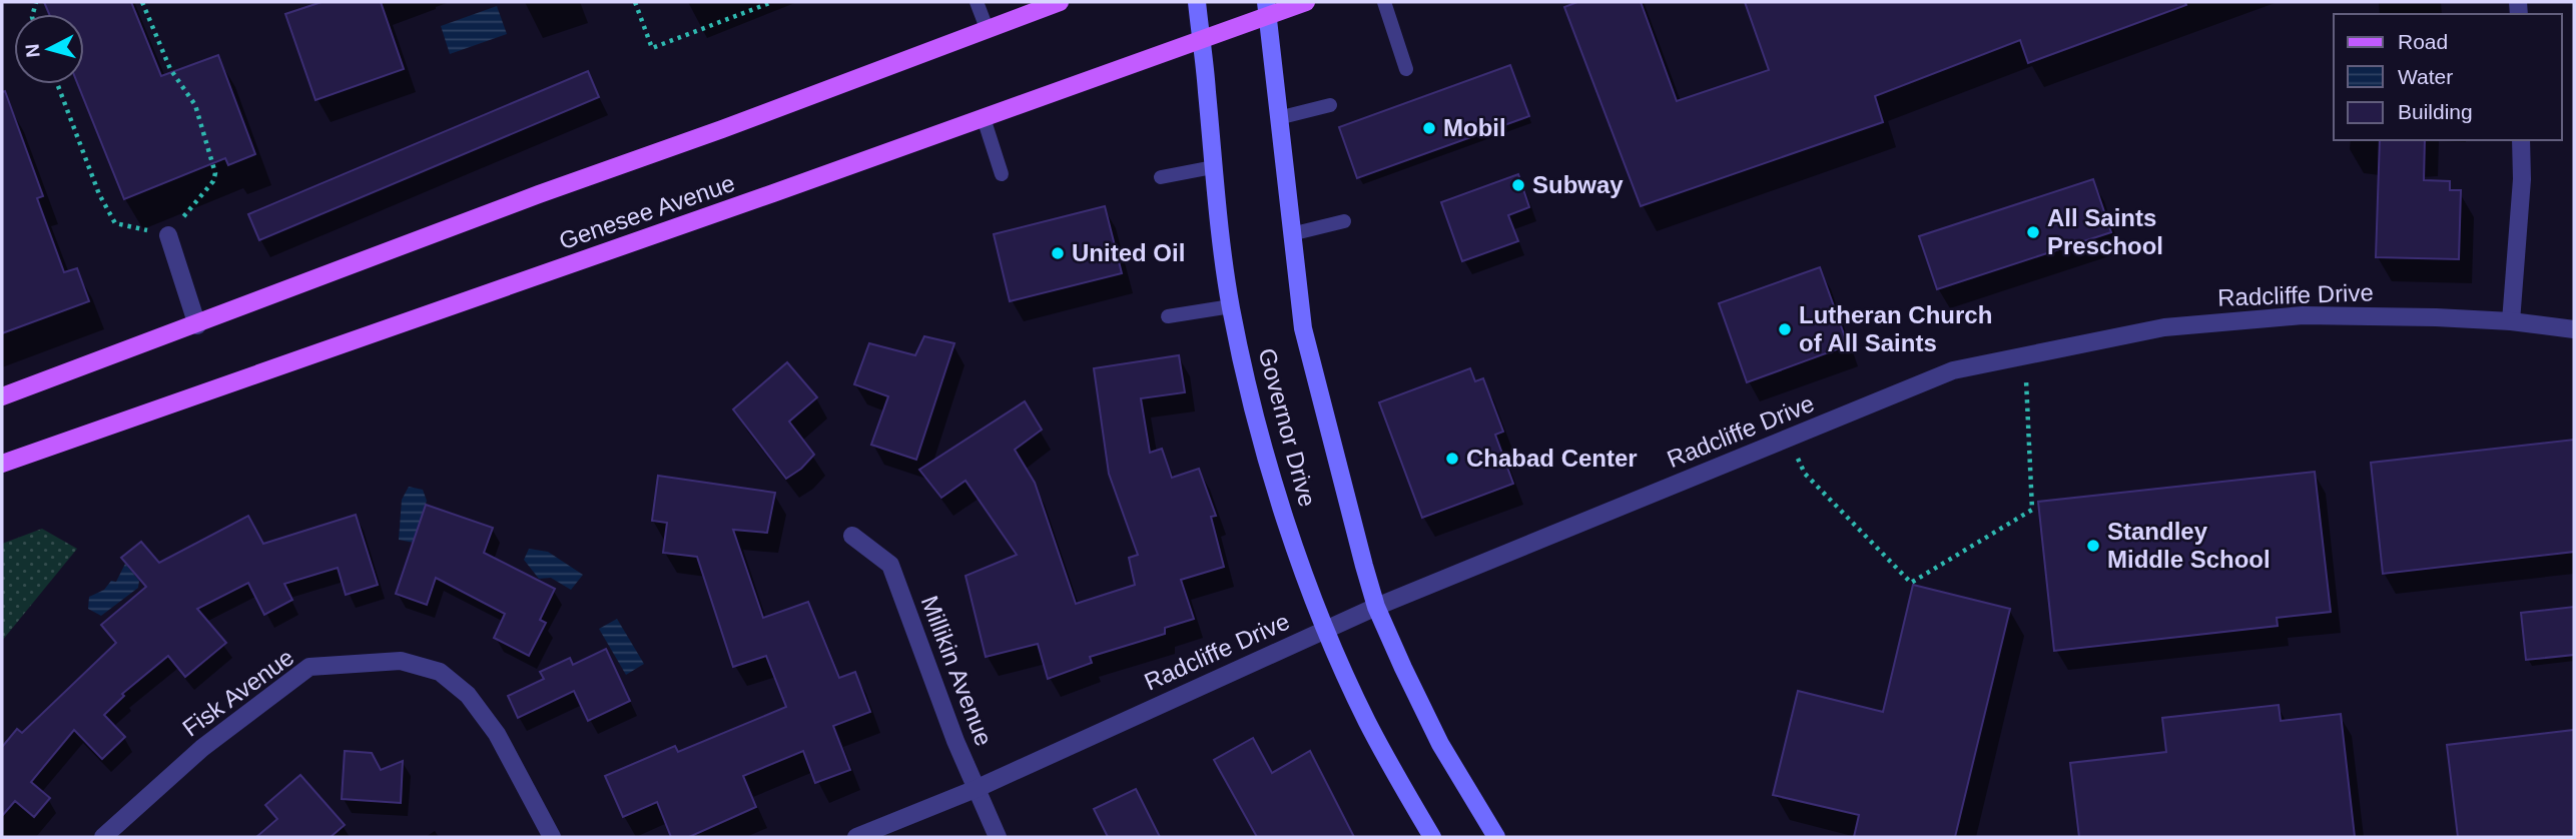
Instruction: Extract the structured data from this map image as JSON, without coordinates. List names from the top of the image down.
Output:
{
  "streets": {
    "main road": ["Genesee Avenue", "Governor Drive"],
    "street": ["Radcliffe Drive", "Millikin Avenue", "Fisk Avenue"]
  },
  "crossings": [
    ["Genesee Avenue", "Governor Drive"],
    ["Radcliffe Drive", "Governor Drive"],
    ["Radcliffe Drive", "Millikin Avenue"]
  ],
  "places": [
    "Mobil",
    "Subway",
    "All Saints Preschool",
    "United Oil",
    "Lutheran Church of All Saints",
    "Chabad Center",
    "Standley Middle School"
  ],
  "legend": ["Road", "Water", "Building"],
  "north": "left"
}
